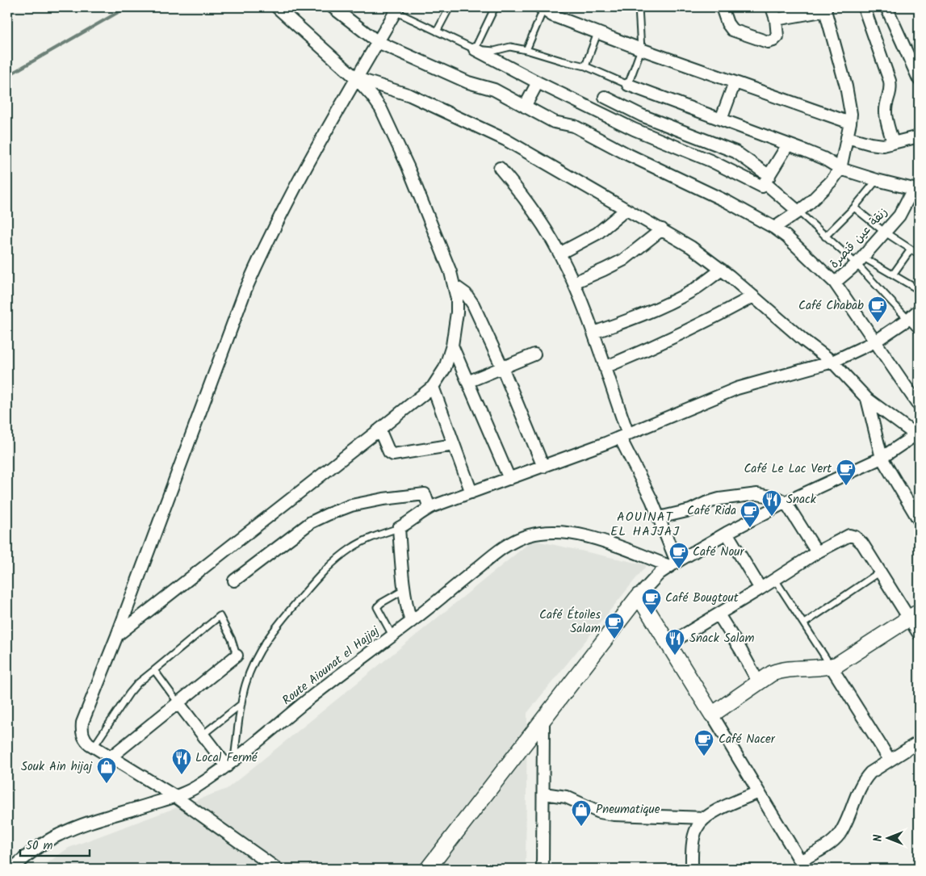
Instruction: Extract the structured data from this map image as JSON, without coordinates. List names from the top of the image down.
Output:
{
  "streets": {
    "street": ["زنقة عين قنصرة", "Route Aiounat el Hajjaj"]
  },
  "districts": ["AOUINAT EL HAJJAJ"],
  "places": {
    "cafe": [
      "Café Chabab",
      "Café Le Lac Vert",
      "Café Rida",
      "Café Nour",
      "Café Bougtout",
      "Café Étoiles Salam",
      "Café Nacer"
    ],
    "restaurant": ["Snack", "Snack Salam", "Local Fermé"],
    "shop": ["Souk Ain hijaj", "Pneumatique"]
  },
  "scale_bar": "50 m",
  "north": "left"
}
